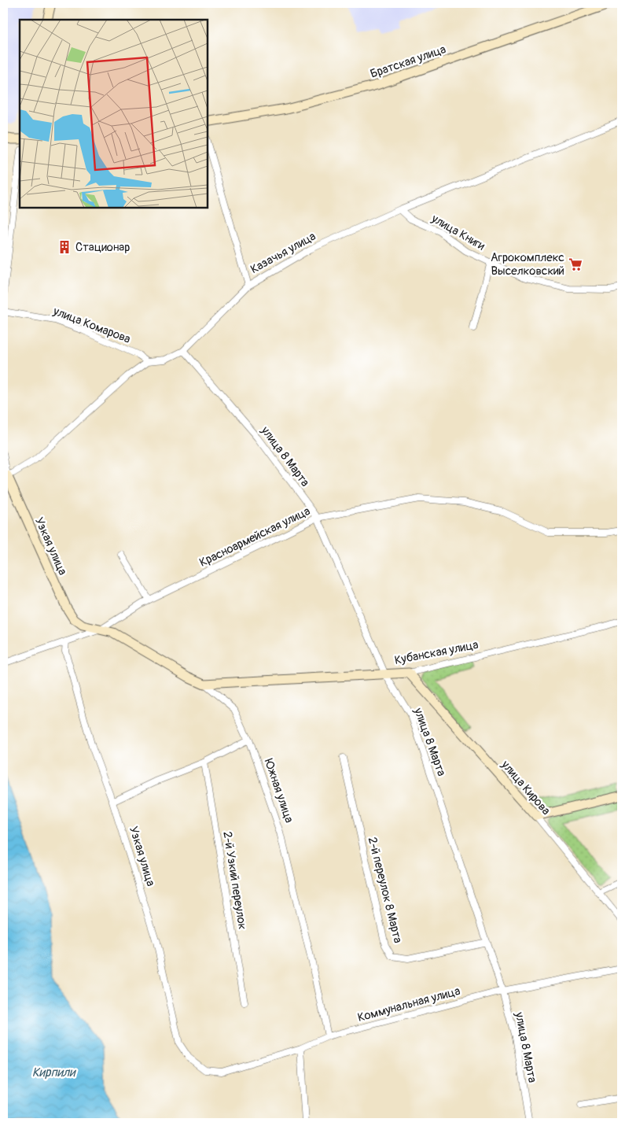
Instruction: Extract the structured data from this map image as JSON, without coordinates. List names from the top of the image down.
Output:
{
  "streets": {
    "main road": [
      "Братская улица",
      "Узкая улица",
      "Кубанская улица",
      "улица Кирова",
      "Южная улица"
    ],
    "street": [
      "улица Книги",
      "Казачья улица",
      "улица Комарова",
      "улица 8 Марта",
      "Красноармейская улица",
      "2-й Узкий переулок",
      "2-й переулок 8 Марта",
      "Коммунальная улица"
    ]
  },
  "crossings": [
    ["улица Книги", "Казачья улица"],
    ["Казачья улица", "улица Комарова"],
    ["Казачья улица", "улица 8 Марта"],
    ["Казачья улица", "Узкая улица"],
    ["улица 8 Марта", "Красноармейская улица"],
    ["улица 8 Марта", "Кубанская улица"],
    ["улица 8 Марта", "2-й переулок 8 Марта"],
    ["улица 8 Марта", "Коммунальная улица"],
    ["Красноармейская улица", "Узкая улица"],
    ["Красноармейская улица", "Южная улица"],
    ["Узкая улица", "Южная улица"],
    ["Узкая улица", "Коммунальная улица"],
    ["Кубанская улица", "улица Кирова"],
    ["Кубанская улица", "Южная улица"],
    ["Южная улица", "Коммунальная улица"]
  ],
  "water": ["Кирпили"],
  "places": {
    "building": ["Стационар"],
    "supermarket": ["Агрокомплекс Выселковский"]
  }
}
